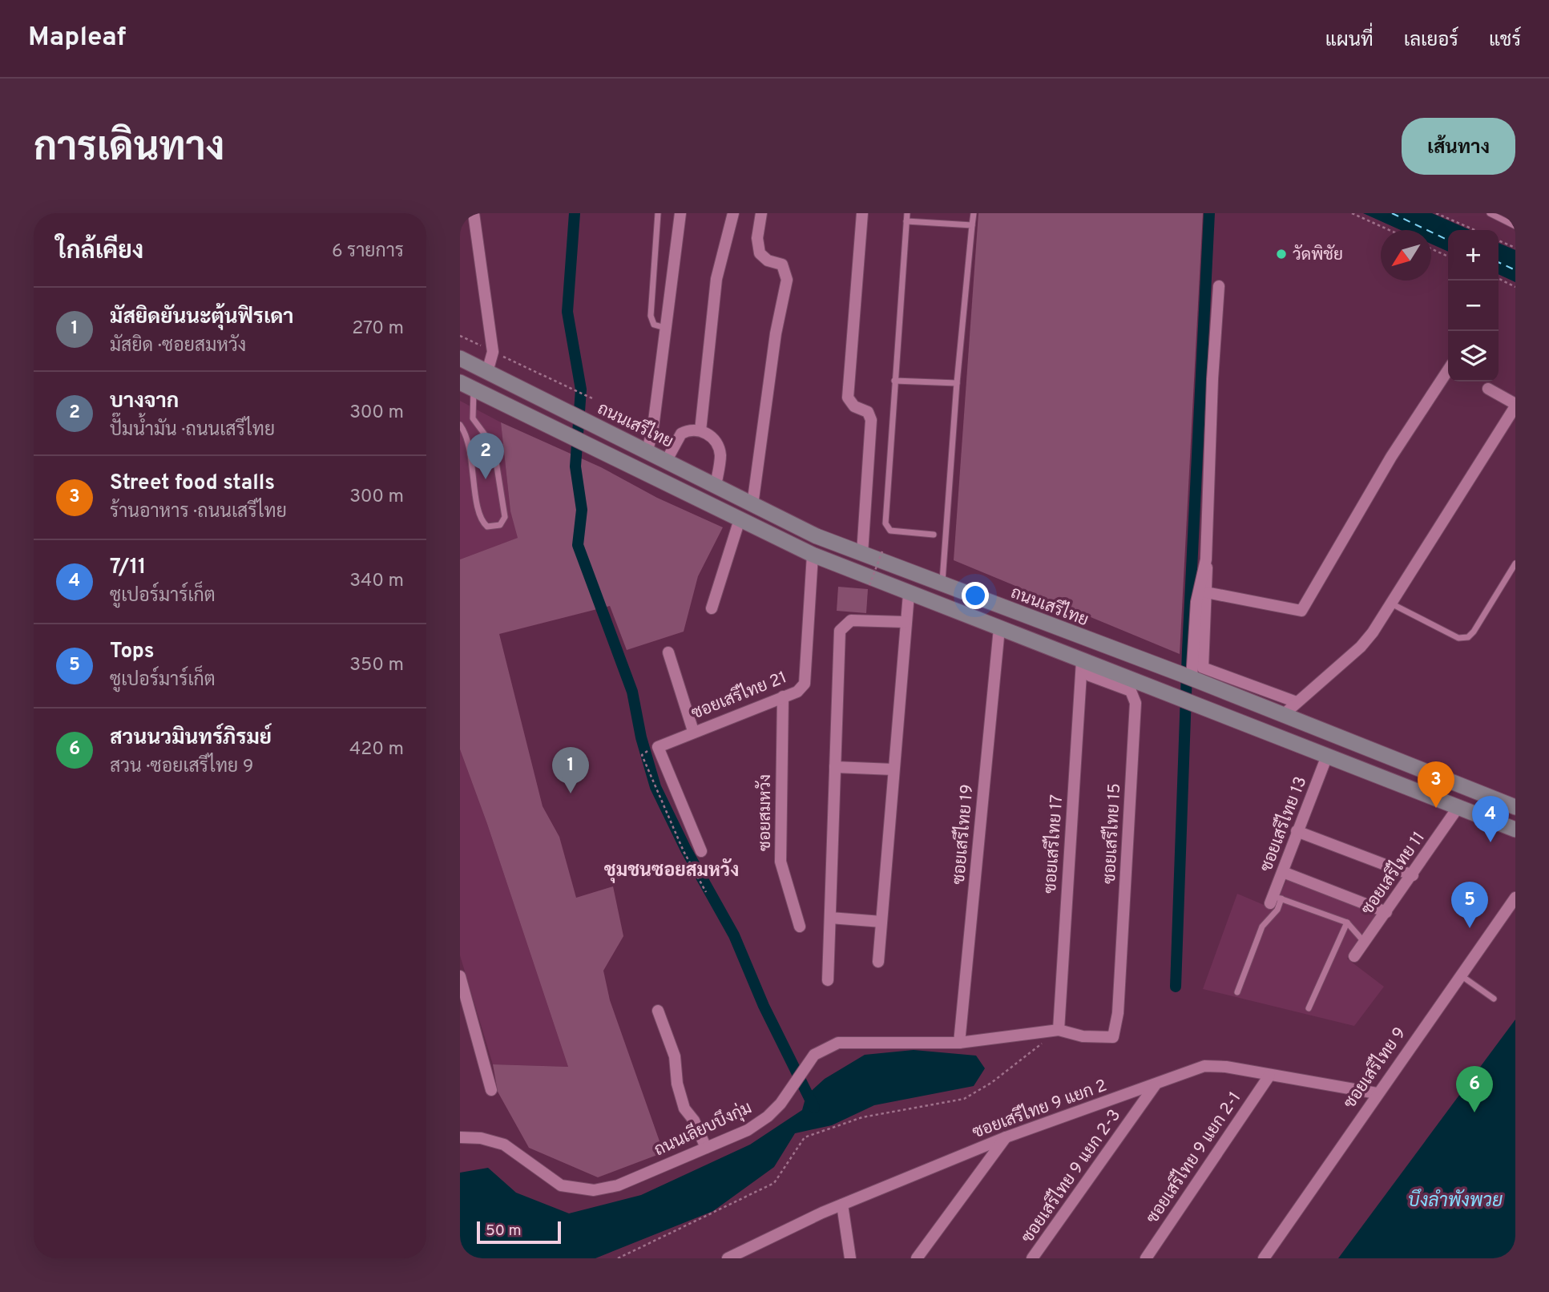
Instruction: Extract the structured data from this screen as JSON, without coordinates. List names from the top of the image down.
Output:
{
  "streets": {
    "main road": ["ถนนเสรีไทย"],
    "street": [
      "ซอยเสรีไทย 21",
      "ซอยสมหวัง",
      "ซอยเสรีไทย 13",
      "ซอยเสรีไทย 15",
      "ซอยเสรีไทย 19",
      "ซอยเสรีไทย 17",
      "ซอยเสรีไทย 11",
      "ซอยเสรีไทย 9",
      "ซอยเสรีไทย 9 แยก 2",
      "ถนนเลียบบึงกุ่ม",
      "ซอยเสรีไทย 9 แยก 2-1",
      "ซอยเสรีไทย 9 แยก 2-3"
    ]
  },
  "crossings": [
    ["ซอยเสรีไทย 21", "ซอยสมหวัง"],
    ["ซอยเสรีไทย 15", "ซอยเสรีไทย 17"],
    ["ซอยเสรีไทย 15", "ถนนเลียบบึงกุ่ม"],
    ["ซอยเสรีไทย 19", "ถนนเลียบบึงกุ่ม"],
    ["ซอยเสรีไทย 17", "ถนนเลียบบึงกุ่ม"],
    ["ซอยเสรีไทย 9", "ซอยเสรีไทย 9 แยก 2"],
    ["ซอยเสรีไทย 9 แยก 2", "ซอยเสรีไทย 9 แยก 2-1"],
    ["ซอยเสรีไทย 9 แยก 2", "ซอยเสรีไทย 9 แยก 2-3"]
  ],
  "districts": ["ชุมชนซอยสมหวัง"],
  "water": ["บึงลำพังพวย"],
  "places": ["วัดพิชัย"],
  "scale_bar": "50 m",
  "north": "bottom left",
  "page": {
    "header": "Mapleaf",
    "nav": ["แผนที่", "เลเยอร์", "แชร์"],
    "title": "การเดินทาง",
    "buttons": "เส้นทาง",
    "heading": ["ใกล้เคียง", "6 รายการ"],
    "map_buttons": ["+", "−"],
    "list": [
      {
        "mark": "1",
        "name": "มัสยิดยันนะตุ้นฟิรเดา",
        "note": "มัสยิด · ซอยสมหวัง",
        "value": "270 m"
      },
      {
        "mark": "2",
        "name": "บางจาก",
        "note": "ปั๊มน้ำมัน · ถนนเสรีไทย",
        "value": "300 m"
      },
      {
        "mark": "3",
        "name": "Street food stalls",
        "note": "ร้านอาหาร · ถนนเสรีไทย",
        "value": "300 m"
      },
      {
        "mark": "4",
        "name": "7/11",
        "note": "ซูเปอร์มาร์เก็ต",
        "value": "340 m"
      },
      {
        "mark": "5",
        "name": "Tops",
        "note": "ซูเปอร์มาร์เก็ต",
        "value": "350 m"
      },
      {
        "mark": "6",
        "name": "สวนนวมินทร์ภิรมย์",
        "note": "สวน · ซอยเสรีไทย 9",
        "value": "420 m"
      }
    ],
    "pins": [
      "2",
      "1",
      "3",
      "4",
      "5",
      "6"
    ],
    "scale": "50 m"
  }
}
